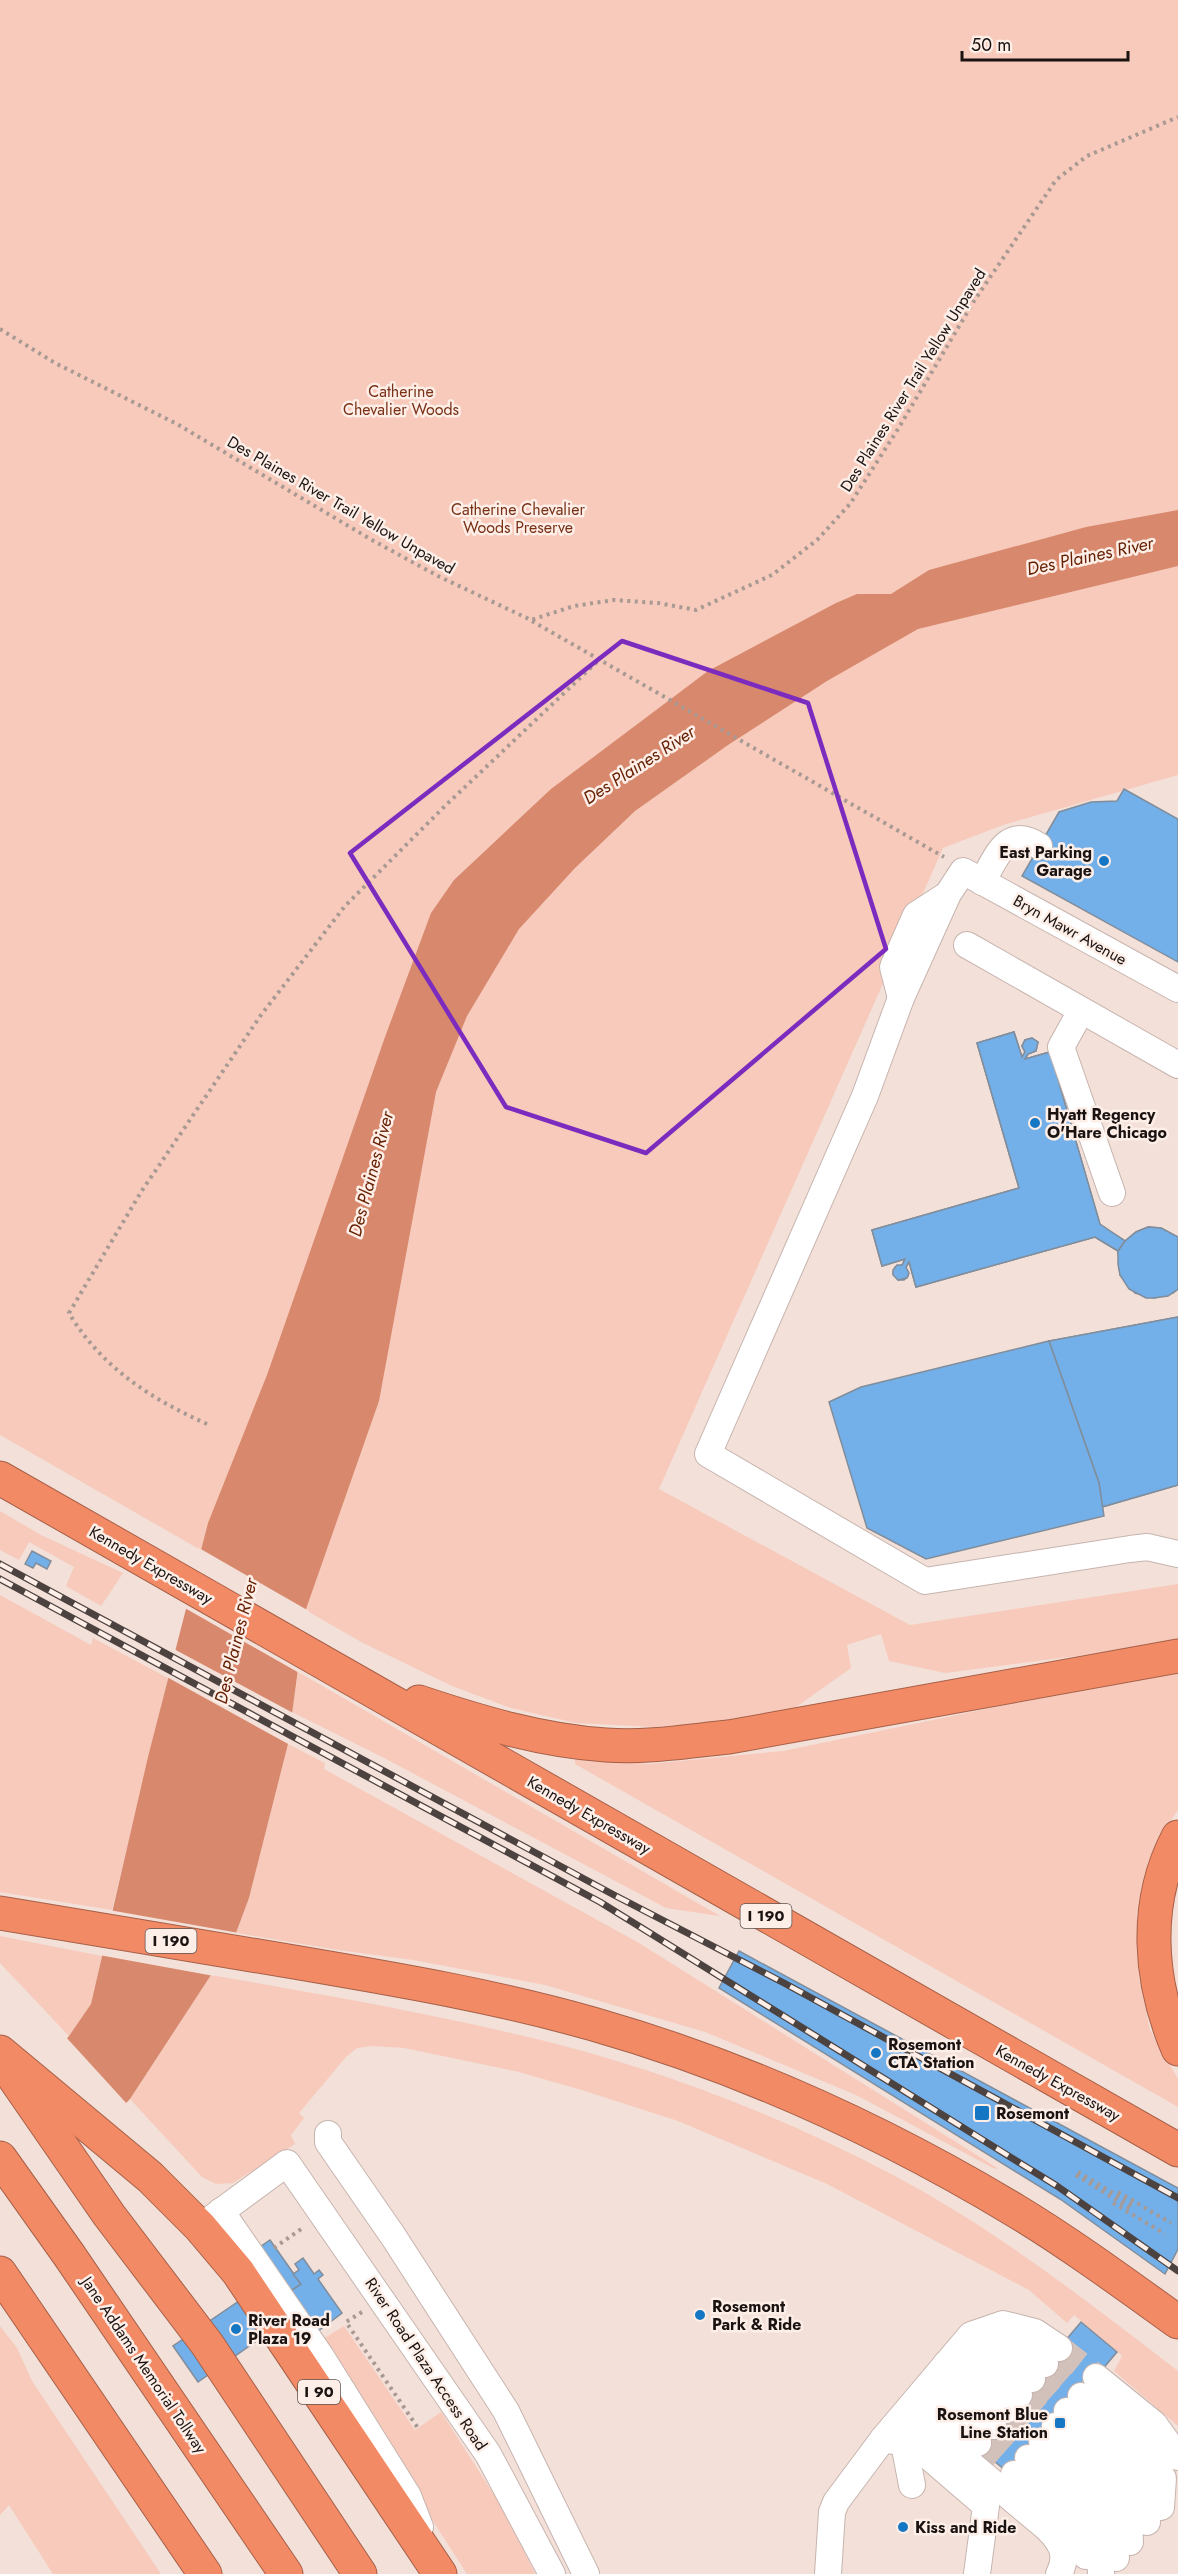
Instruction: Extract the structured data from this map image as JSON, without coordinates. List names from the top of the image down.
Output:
{
  "streets": {
    "highway": [
      "Kennedy Expressway",
      "I 190",
      "Jane Addams Memorial Tollway",
      "I 90"
    ],
    "street": ["Bryn Mawr Avenue", "River Road Plaza Access Road"],
    "path": ["Des Plaines River Trail Yellow Unpaved"]
  },
  "crossings": [
    ["River Road Plaza Access Road", "I 90"]
  ],
  "water": ["Des Plaines River"],
  "parks": ["Catherine Chevalier Woods", "Catherine Chevalier Woods Preserve"],
  "places": {
    "other": [
      "East Parking Garage",
      "Hyatt Regency O'Hare Chicago",
      "Rosemont CTA Station",
      "Rosemont Park & Ride",
      "River Road Plaza 19",
      "Kiss and Ride"
    ],
    "transit": ["Rosemont", "Rosemont Blue Line Station"]
  },
  "scale_bar": "50 m"
}
